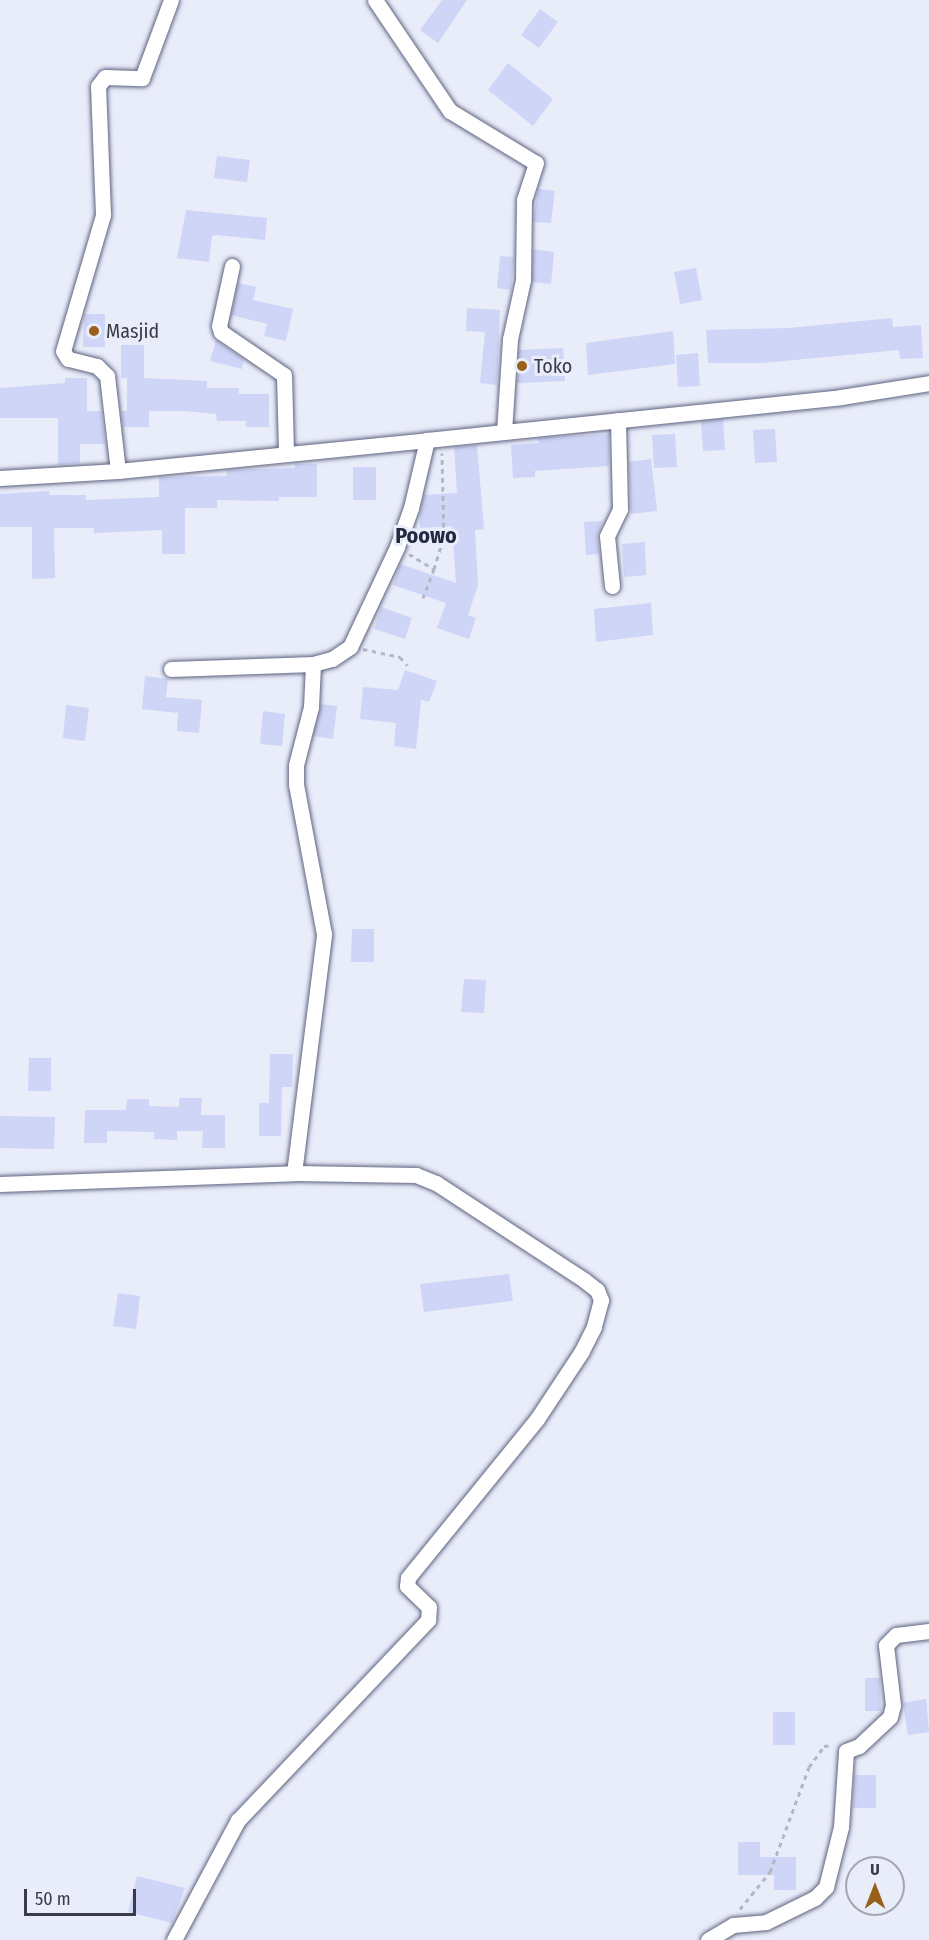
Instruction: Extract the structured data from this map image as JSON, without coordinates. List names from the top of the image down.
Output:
{
  "districts": ["Poowo"],
  "places": ["Masjid", "Toko"],
  "scale_bar": "50 m",
  "north": "top"
}
